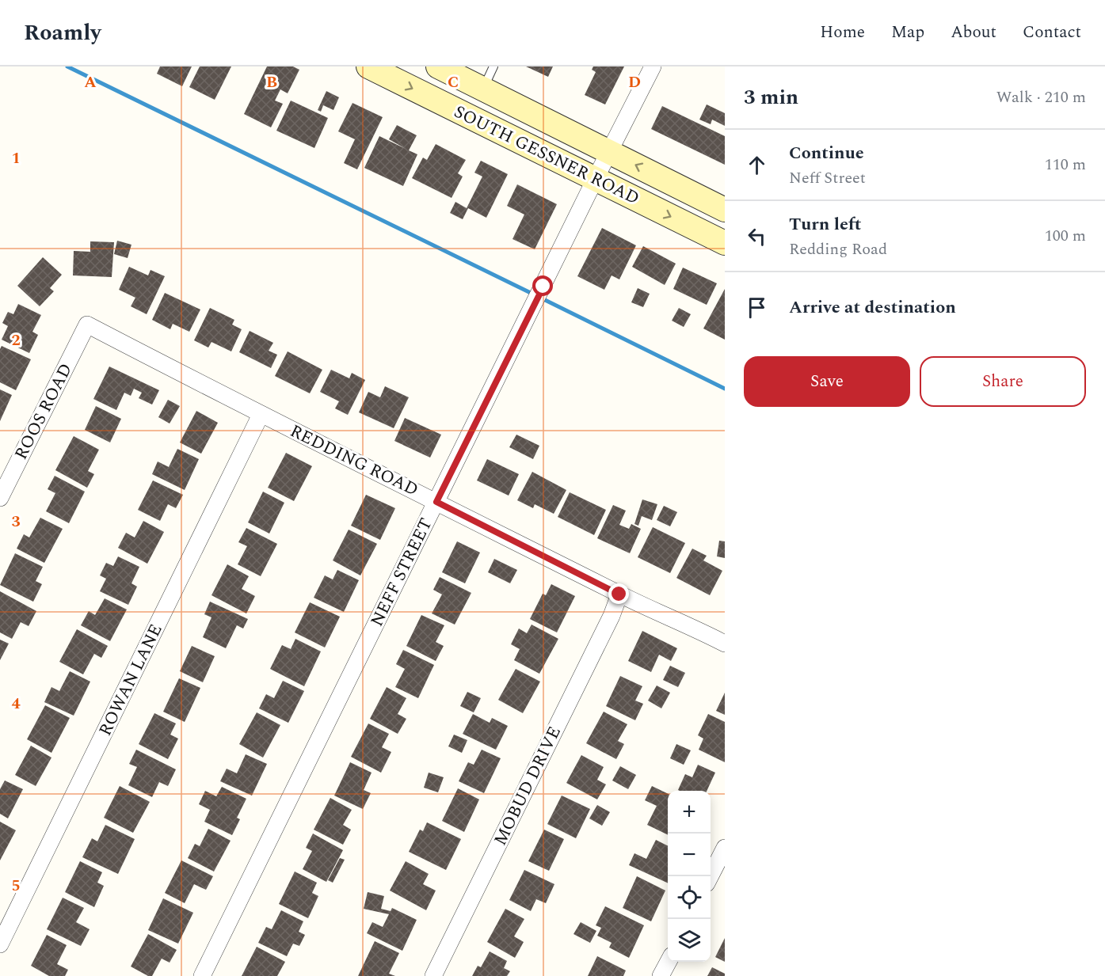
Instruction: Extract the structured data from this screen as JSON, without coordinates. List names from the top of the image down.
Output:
{
  "streets": {
    "main road": ["SOUTH GESSNER ROAD"],
    "street": [
      "ROOS ROAD",
      "REDDING ROAD",
      "NEFF STREET",
      "ROWAN LANE",
      "MOBUD DRIVE"
    ]
  },
  "crossings": [
    ["SOUTH GESSNER ROAD", "NEFF STREET"],
    ["ROOS ROAD", "REDDING ROAD"],
    ["REDDING ROAD", "NEFF STREET"],
    ["REDDING ROAD", "ROWAN LANE"],
    ["REDDING ROAD", "MOBUD DRIVE"]
  ],
  "page": {
    "header": "Roamly",
    "nav": [
      "Home",
      "Map",
      "About",
      "Contact"
    ],
    "heading": ["3 min", "Walk · 210 m"],
    "list": [
      ["Continue", "Neff Street", "110 m"],
      ["Turn left", "Redding Road", "100 m"],
      "Arrive at destination"
    ],
    "buttons": ["Save", "Share"],
    "map_buttons": ["+", "−"]
  },
  "grid": {
    "columns": [
      "A",
      "B",
      "C",
      "D"
    ],
    "rows": [
      "1",
      "2",
      "3",
      "4",
      "5"
    ]
  }
}
